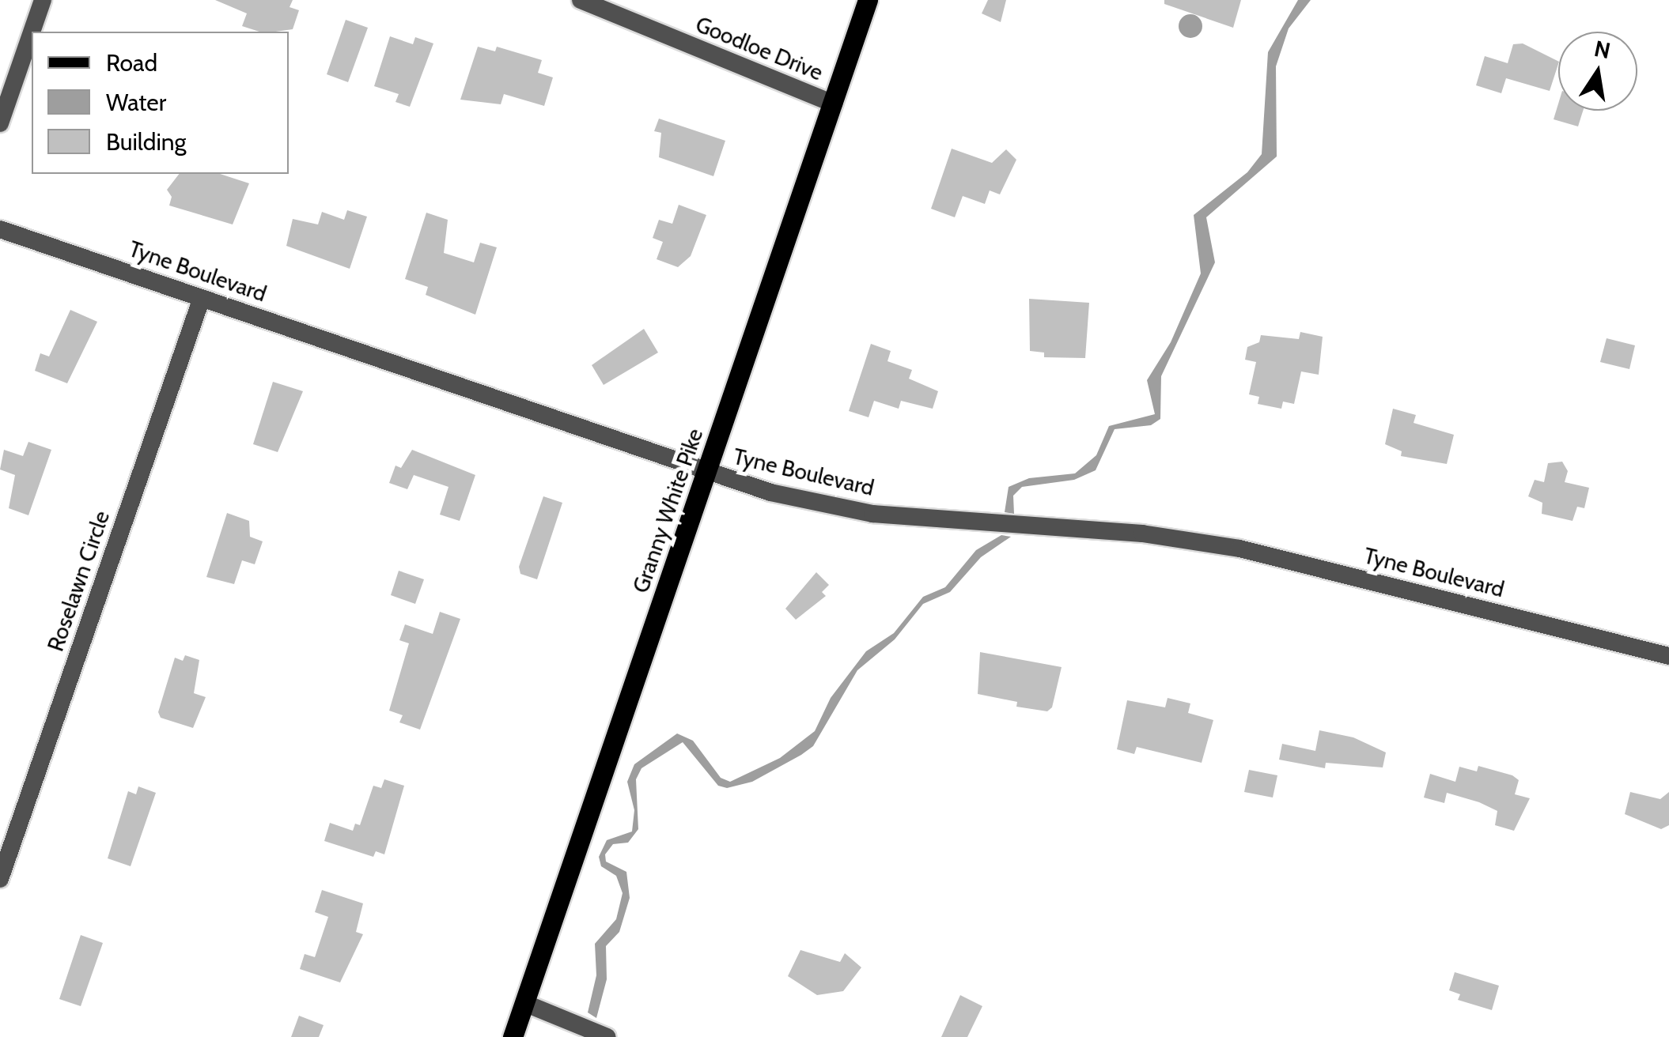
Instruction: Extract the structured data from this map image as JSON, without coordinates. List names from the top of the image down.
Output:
{
  "streets": {
    "main road": ["Granny White Pike"],
    "street": ["Goodloe Drive", "Tyne Boulevard", "Roselawn Circle"]
  },
  "crossings": [
    ["Goodloe Drive", "Granny White Pike"],
    ["Tyne Boulevard", "Granny White Pike"],
    ["Tyne Boulevard", "Roselawn Circle"]
  ],
  "legend": ["Road", "Water", "Building"],
  "north": "top"
}
